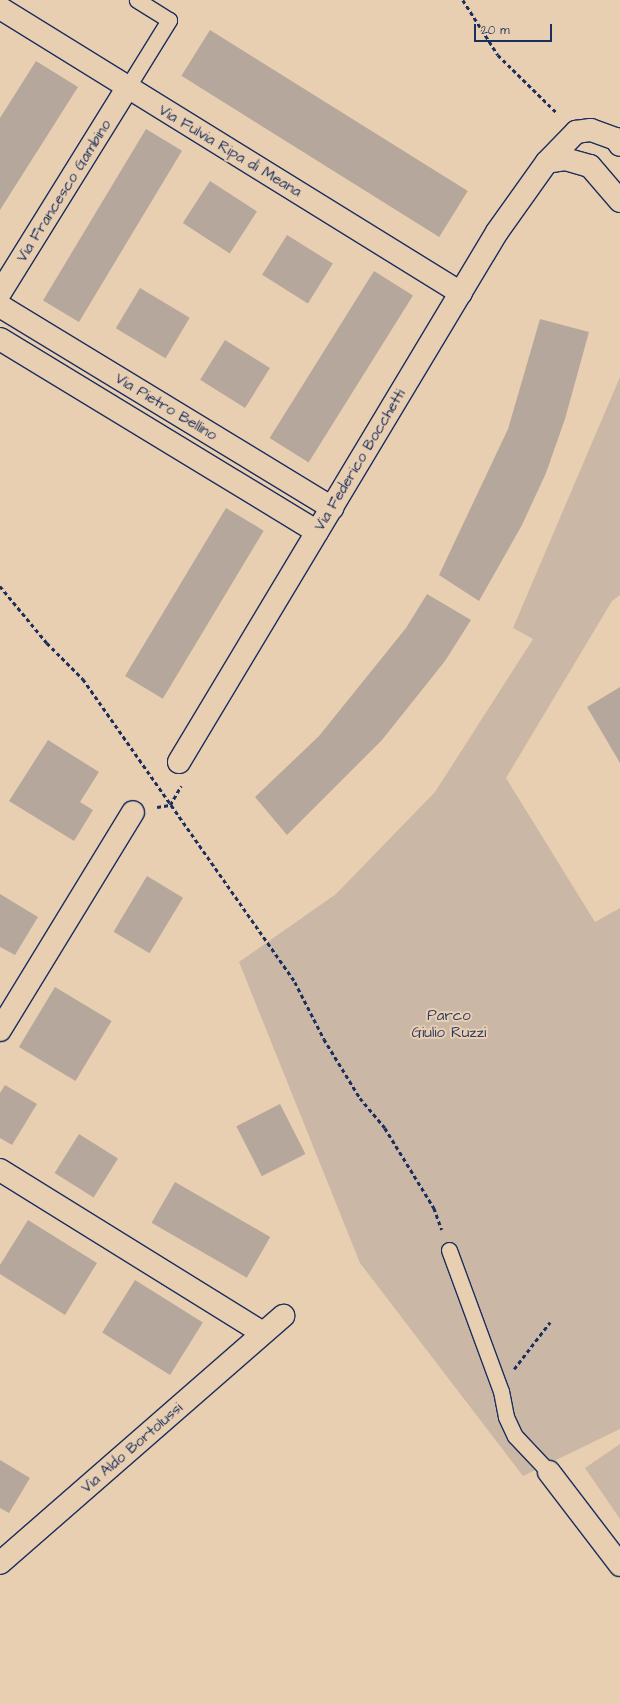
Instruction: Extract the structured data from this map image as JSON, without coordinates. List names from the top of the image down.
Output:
{
  "streets": {
    "street": [
      "Via Fulvia Ripa di Meana",
      "Via Francesco Gambino",
      "Via Pietro Bellino",
      "Via Federico Bocchetti",
      "Via Aldo Bortolussi"
    ]
  },
  "crossings": [
    ["Via Fulvia Ripa di Meana", "Via Francesco Gambino"],
    ["Via Fulvia Ripa di Meana", "Via Federico Bocchetti"],
    ["Via Pietro Bellino", "Via Federico Bocchetti"]
  ],
  "parks": ["Parco Giulio Ruzzi"],
  "scale_bar": "20 m"
}
